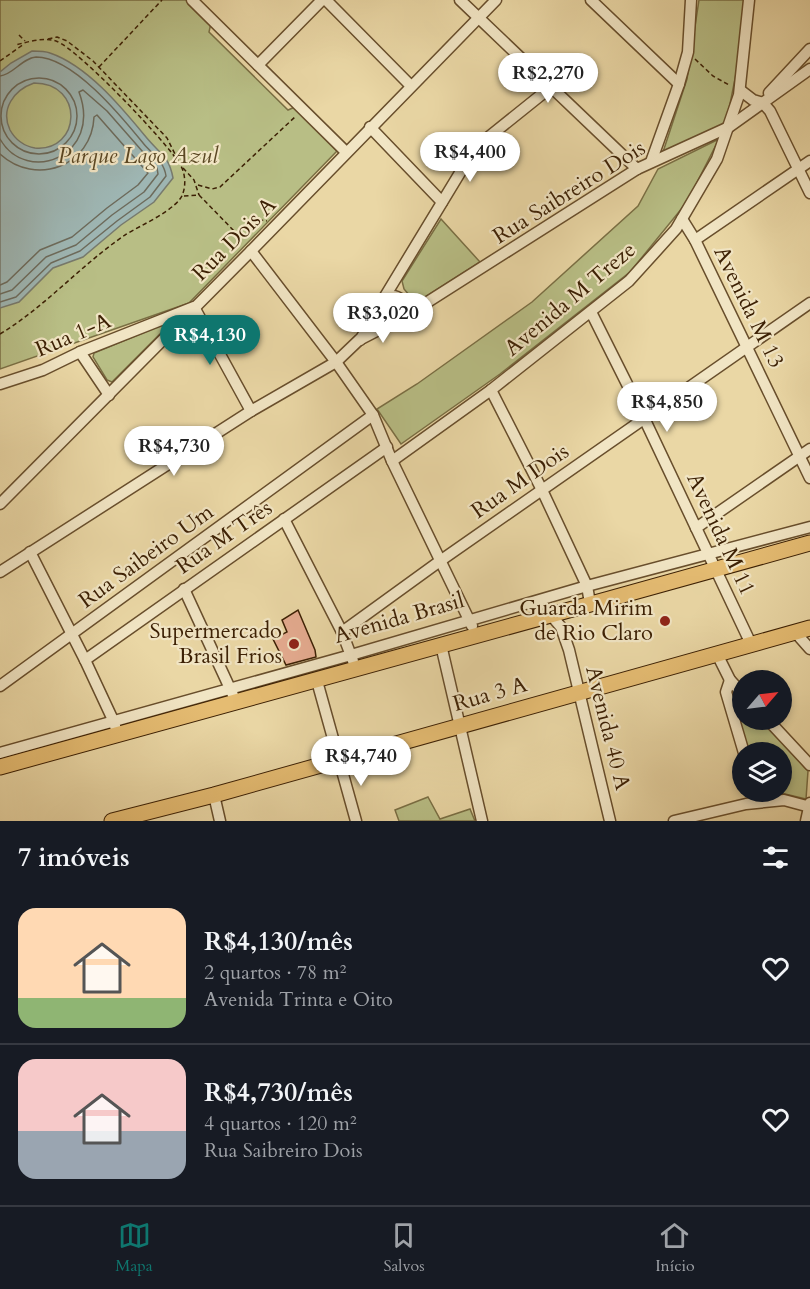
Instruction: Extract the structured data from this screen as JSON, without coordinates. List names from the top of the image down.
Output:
{
  "streets": {
    "main road": ["Avenida Brasil", "Rua 3 A"],
    "street": [
      "Rua Saibreiro Dois",
      "Rua Dois A",
      "Avenida M Treze",
      "Avenida M 13",
      "Rua 1-A",
      "Rua M Dois",
      "Avenida M 11",
      "Rua M Três",
      "Rua Saibeiro Um",
      "Avenida 40 A"
    ]
  },
  "crossings": [
    ["Rua Saibreiro Dois", "Avenida M Treze"],
    ["Rua Dois A", "Rua 1-A"],
    ["Avenida M Treze", "Avenida M 13"],
    ["Avenida M Treze", "Avenida M 11"],
    ["Avenida M 13", "Rua M Dois"],
    ["Rua M Dois", "Avenida M 11"],
    ["Avenida M 11", "Avenida Brasil"],
    ["Avenida M 11", "Rua 3 A"],
    ["Avenida Brasil", "Avenida 40 A"],
    ["Rua 3 A", "Avenida 40 A"]
  ],
  "parks": ["Parque Lago Azul"],
  "places": ["Guarda Mirim de Rio Claro", "Supermercado Brasil Frios"],
  "north": "top right",
  "page": {
    "price": [
      "R$2,270",
      "R$4,400",
      "R$3,020",
      "R$4,130",
      "R$4,850",
      "R$4,730",
      "R$4,740"
    ],
    "heading": "7 imóveis",
    "list": [
      {
        "name": "R$4,130/mês",
        "note": "2 quartos · 78 m² · Avenida Trinta e Oito"
      },
      {
        "name": "R$4,730/mês",
        "note": "4 quartos · 120 m² · Rua Saibreiro Dois"
      }
    ],
    "tabs": ["Mapa", "Salvos", "Início"]
  }
}
